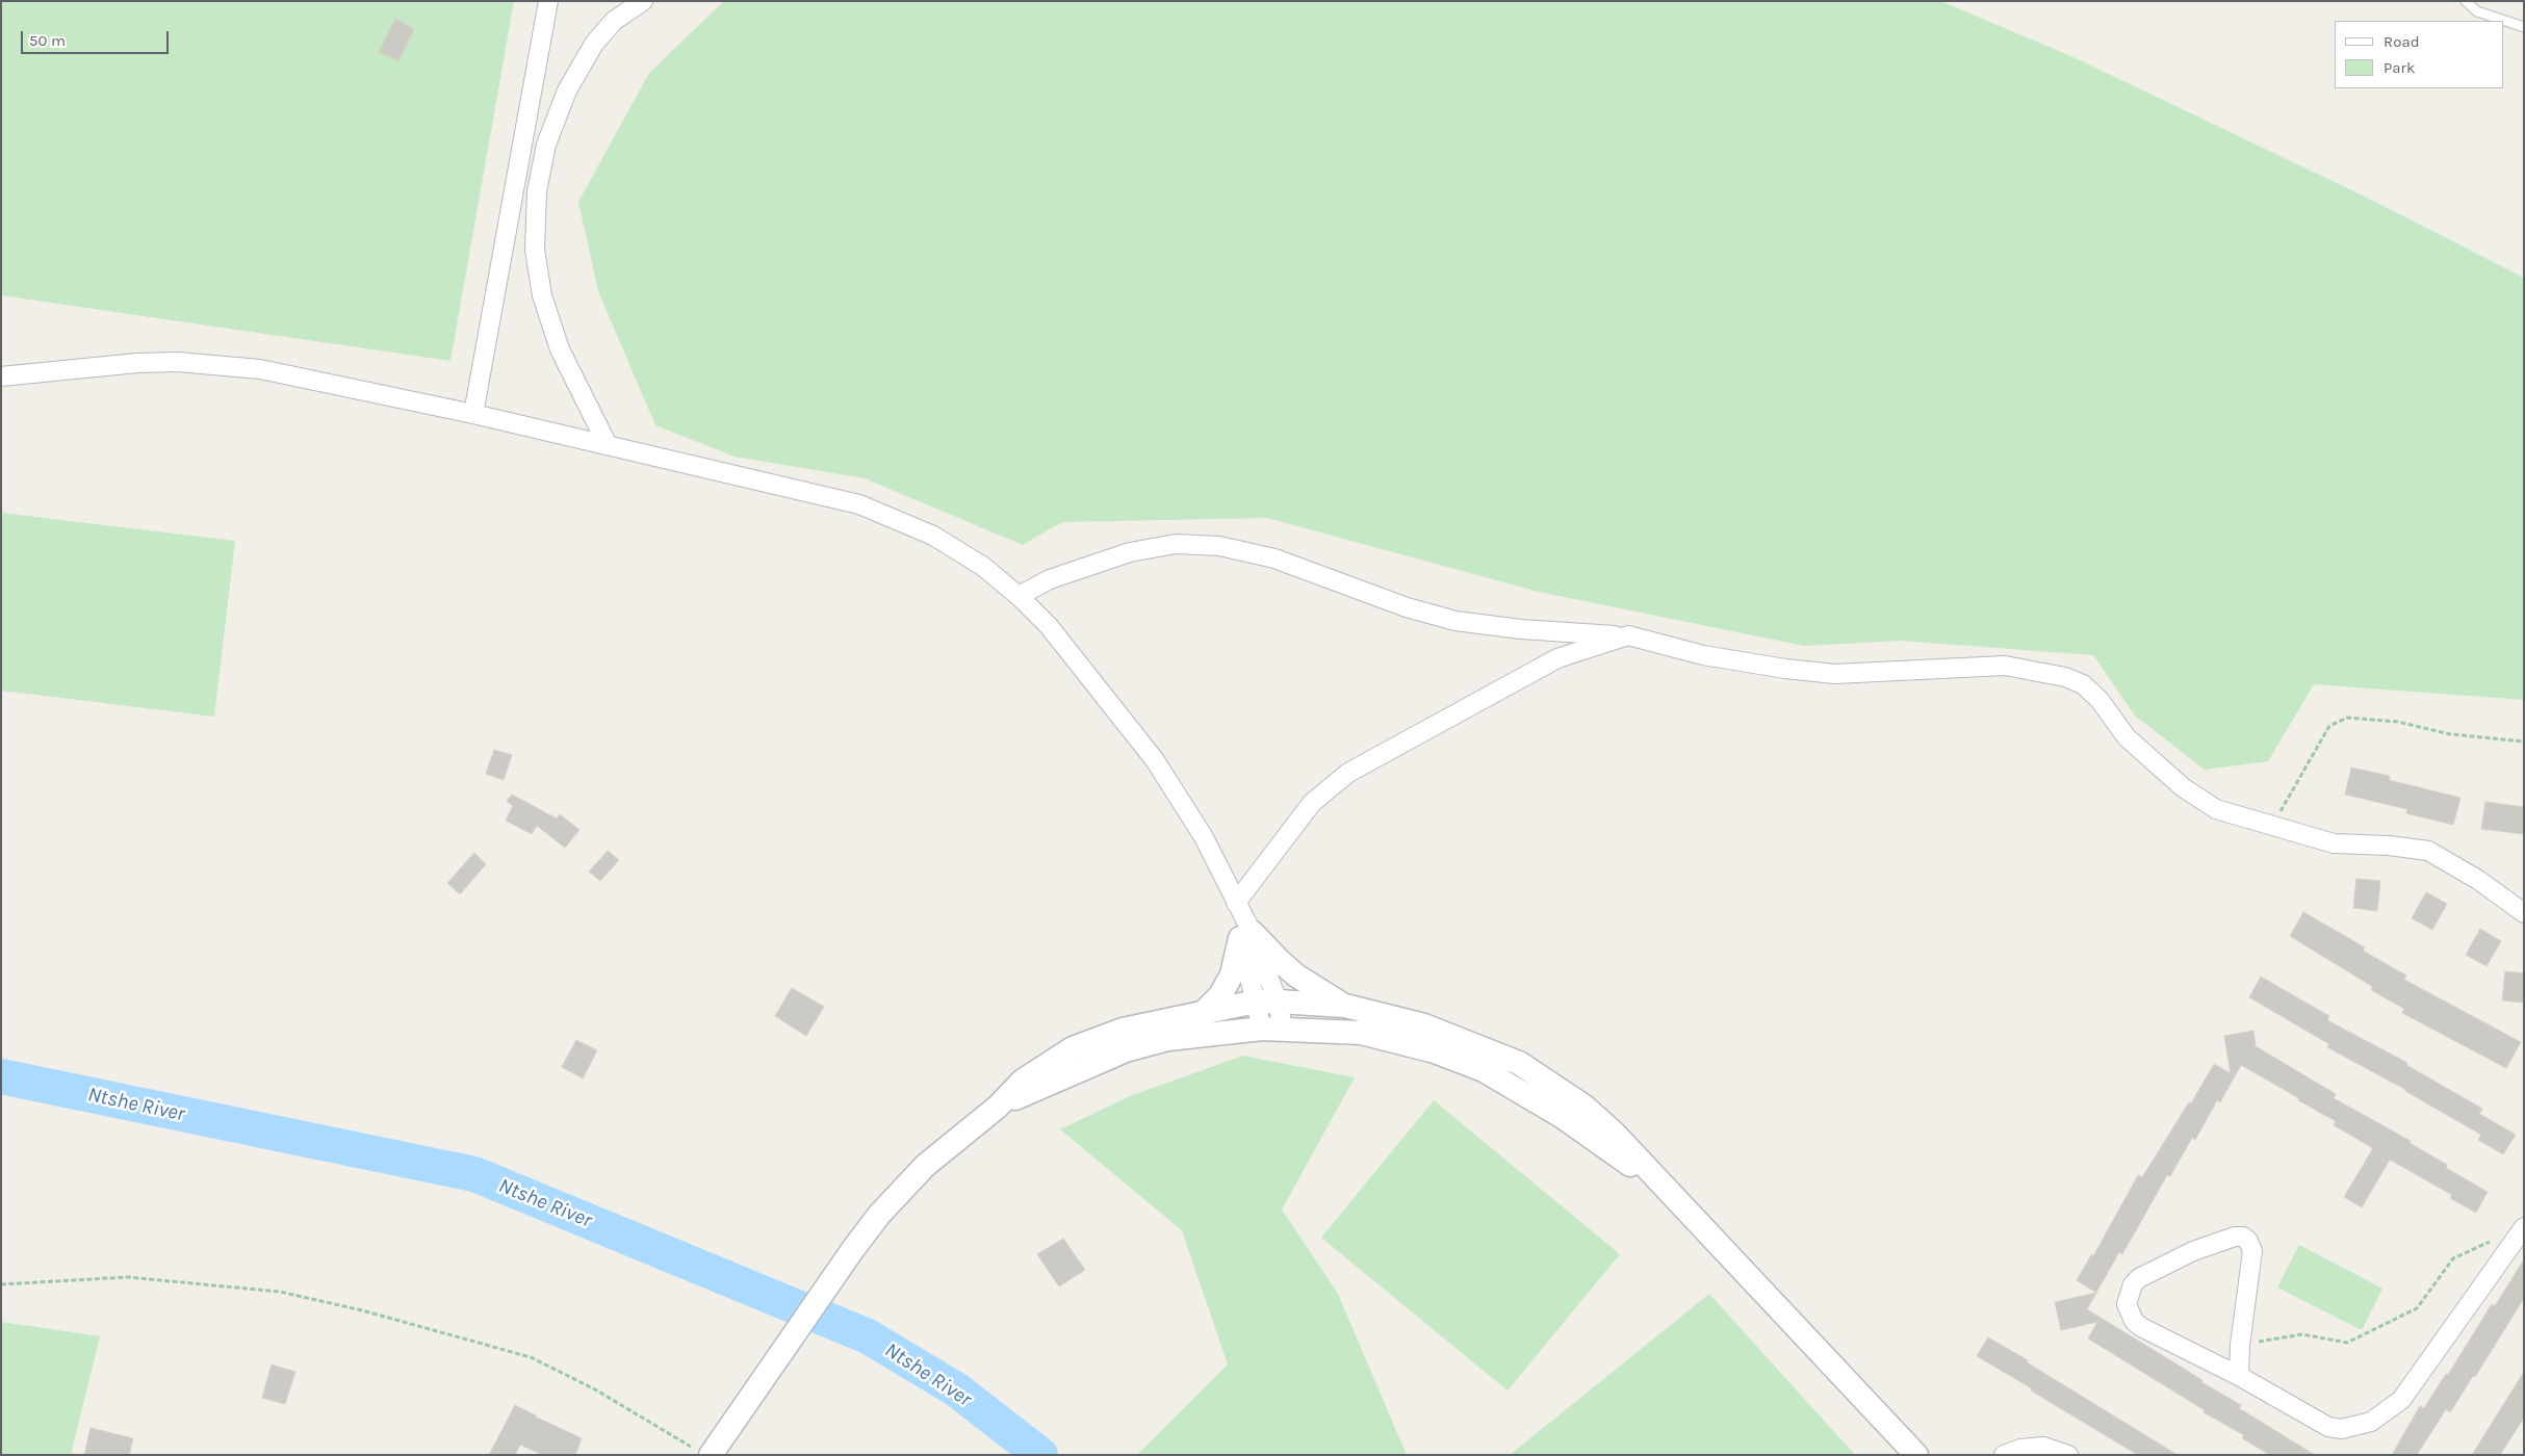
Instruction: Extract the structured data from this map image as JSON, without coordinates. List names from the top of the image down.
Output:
{
  "water": ["Ntshe River"],
  "legend": ["Road", "Park"],
  "scale_bar": "50 m"
}
